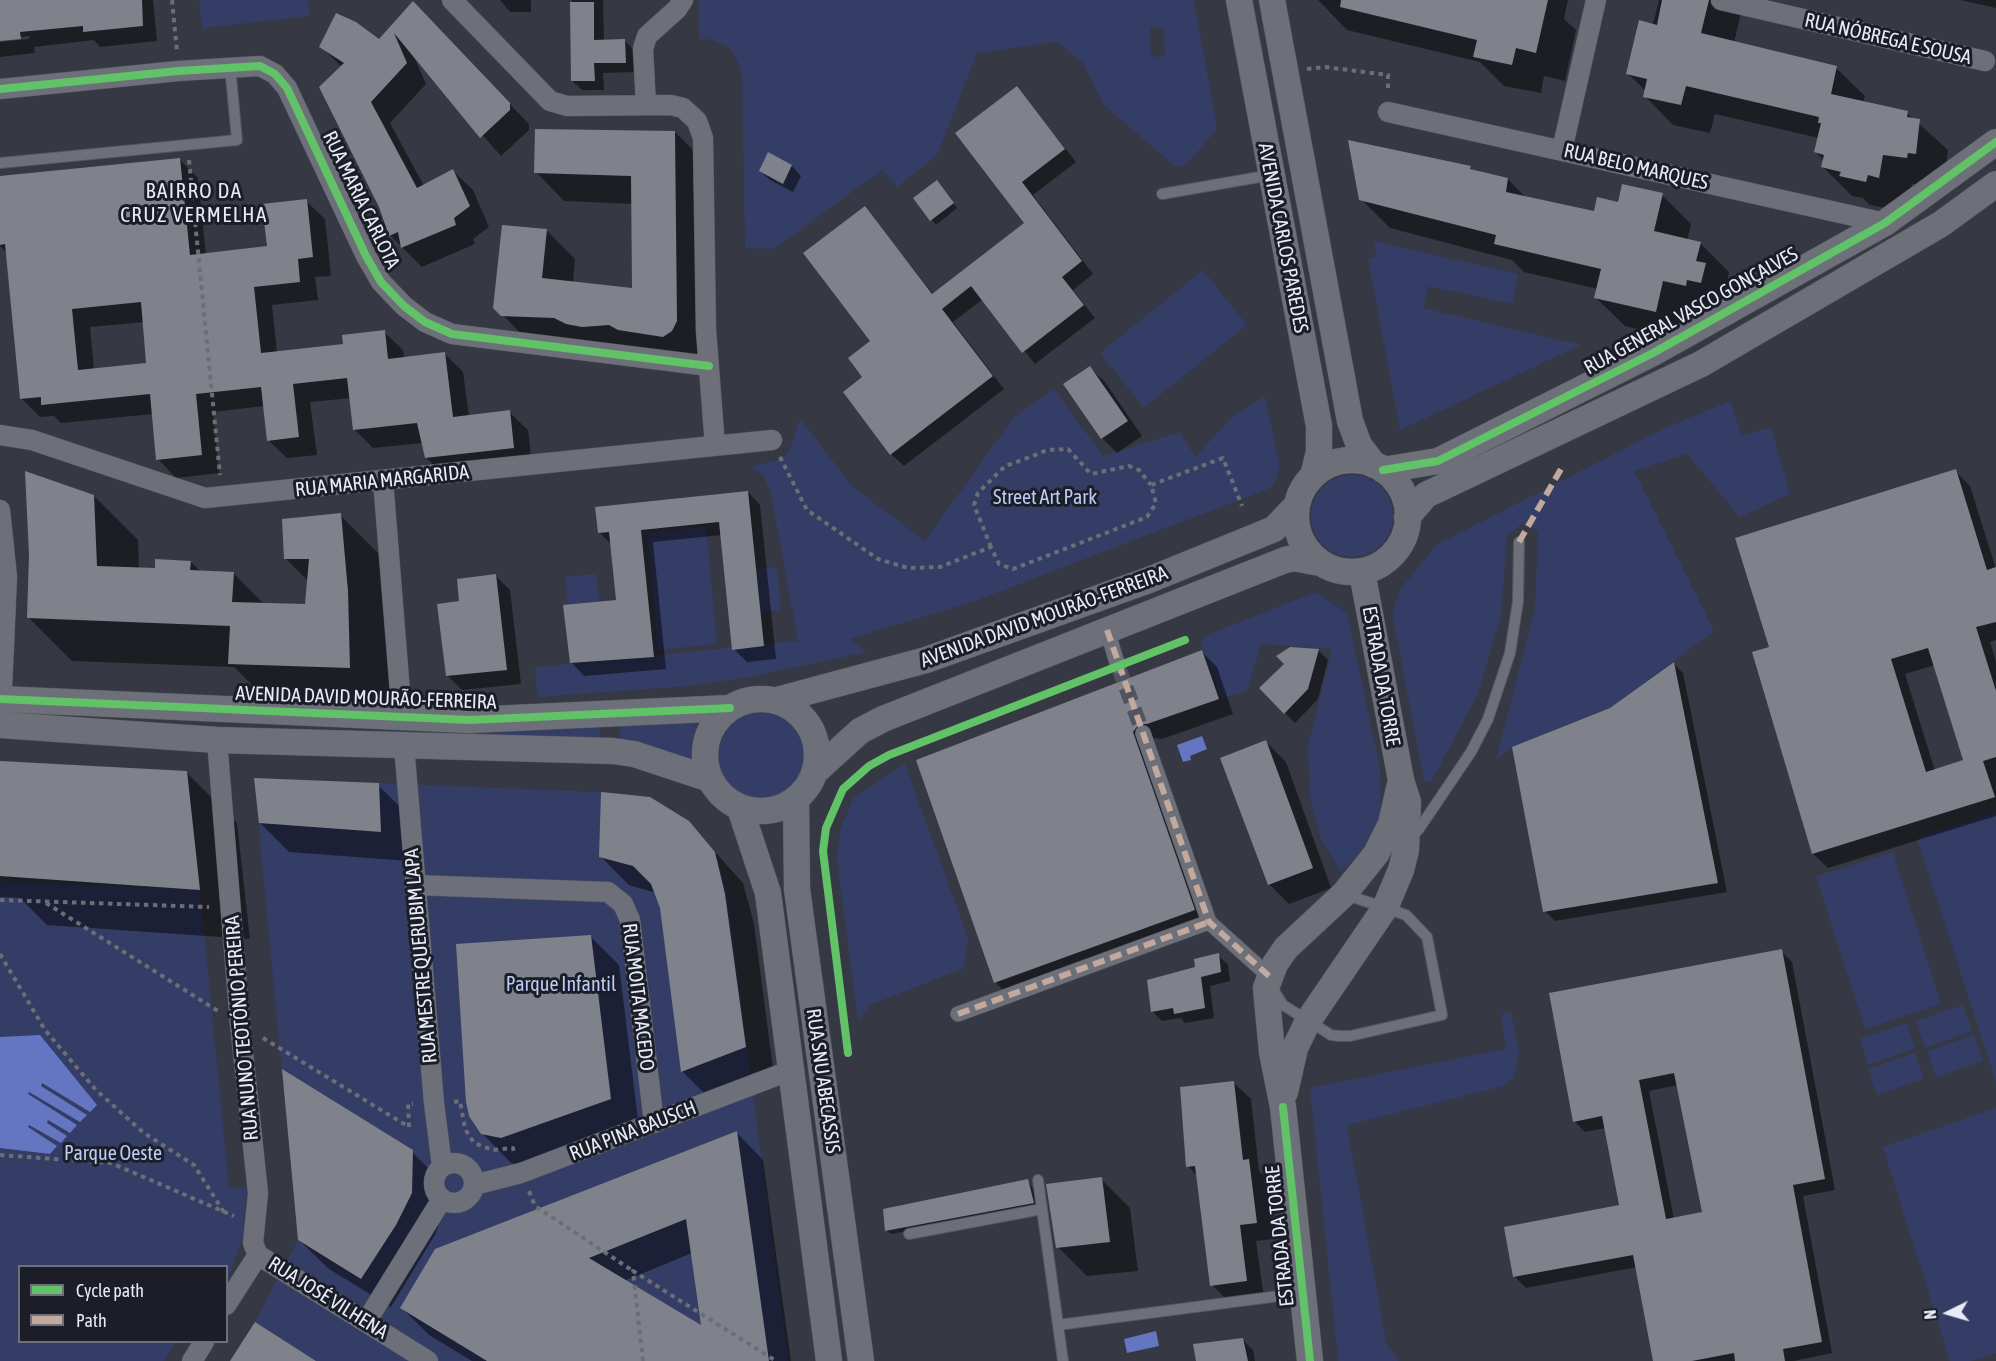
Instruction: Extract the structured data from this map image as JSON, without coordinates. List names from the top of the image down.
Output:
{
  "streets": {
    "street": [
      "RUA NÓBREGA E SOUSA",
      "RUA BELO MARQUES",
      "RUA MARIA CARLOTA",
      "AVENIDA CARLOS PAREDES",
      "RUA GENERAL VASCO GONÇALVES",
      "RUA MARIA MARGARIDA",
      "AVENIDA DAVID MOURÃO-FERREIRA",
      "ESTRADA DA TORRE",
      "RUA MESTRE QUERUBIM LAPA",
      "RUA MOITA MACEDO",
      "RUA NUNO TEOTÓNIO PEREIRA",
      "RUA SNU ABECASSIS",
      "RUA PINA BAUSCH",
      "RUA JOSÉ VILHENA"
    ]
  },
  "crossings": [
    ["RUA BELO MARQUES", "RUA GENERAL VASCO GONÇALVES"],
    ["AVENIDA CARLOS PAREDES", "RUA GENERAL VASCO GONÇALVES"],
    ["AVENIDA CARLOS PAREDES", "AVENIDA DAVID MOURÃO-FERREIRA"],
    ["AVENIDA CARLOS PAREDES", "ESTRADA DA TORRE"],
    ["RUA GENERAL VASCO GONÇALVES", "AVENIDA DAVID MOURÃO-FERREIRA"],
    ["RUA GENERAL VASCO GONÇALVES", "ESTRADA DA TORRE"],
    ["AVENIDA DAVID MOURÃO-FERREIRA", "ESTRADA DA TORRE"],
    ["AVENIDA DAVID MOURÃO-FERREIRA", "RUA SNU ABECASSIS"],
    ["RUA MESTRE QUERUBIM LAPA", "RUA MOITA MACEDO"],
    ["RUA MESTRE QUERUBIM LAPA", "RUA PINA BAUSCH"],
    ["RUA MOITA MACEDO", "RUA PINA BAUSCH"],
    ["RUA NUNO TEOTÓNIO PEREIRA", "RUA JOSÉ VILHENA"],
    ["RUA SNU ABECASSIS", "RUA PINA BAUSCH"]
  ],
  "districts": ["BAIRRO DA CRUZ VERMELHA"],
  "parks": ["Street Art Park", "Parque Infantil", "Parque Oeste"],
  "legend": ["Cycle path", "Path"],
  "north": "left"
}
